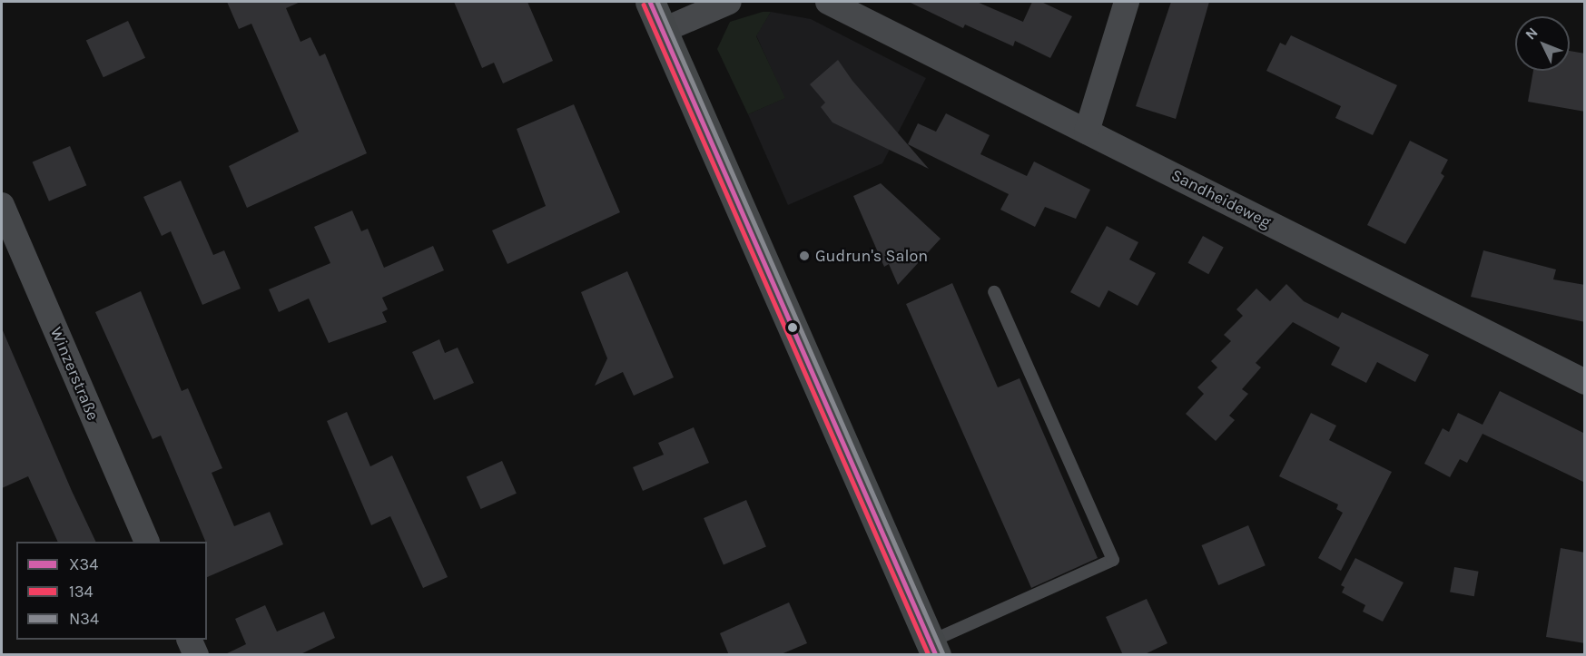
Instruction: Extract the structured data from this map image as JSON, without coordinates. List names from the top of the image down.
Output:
{
  "streets": {
    "street": ["Sandheideweg", "Winzerstraße"]
  },
  "places": ["Gudrun's Salon"],
  "lines": ["transit line X34", "transit line N34", "transit line 134"],
  "legend": ["X34", "134", "N34"],
  "north": "top left"
}
